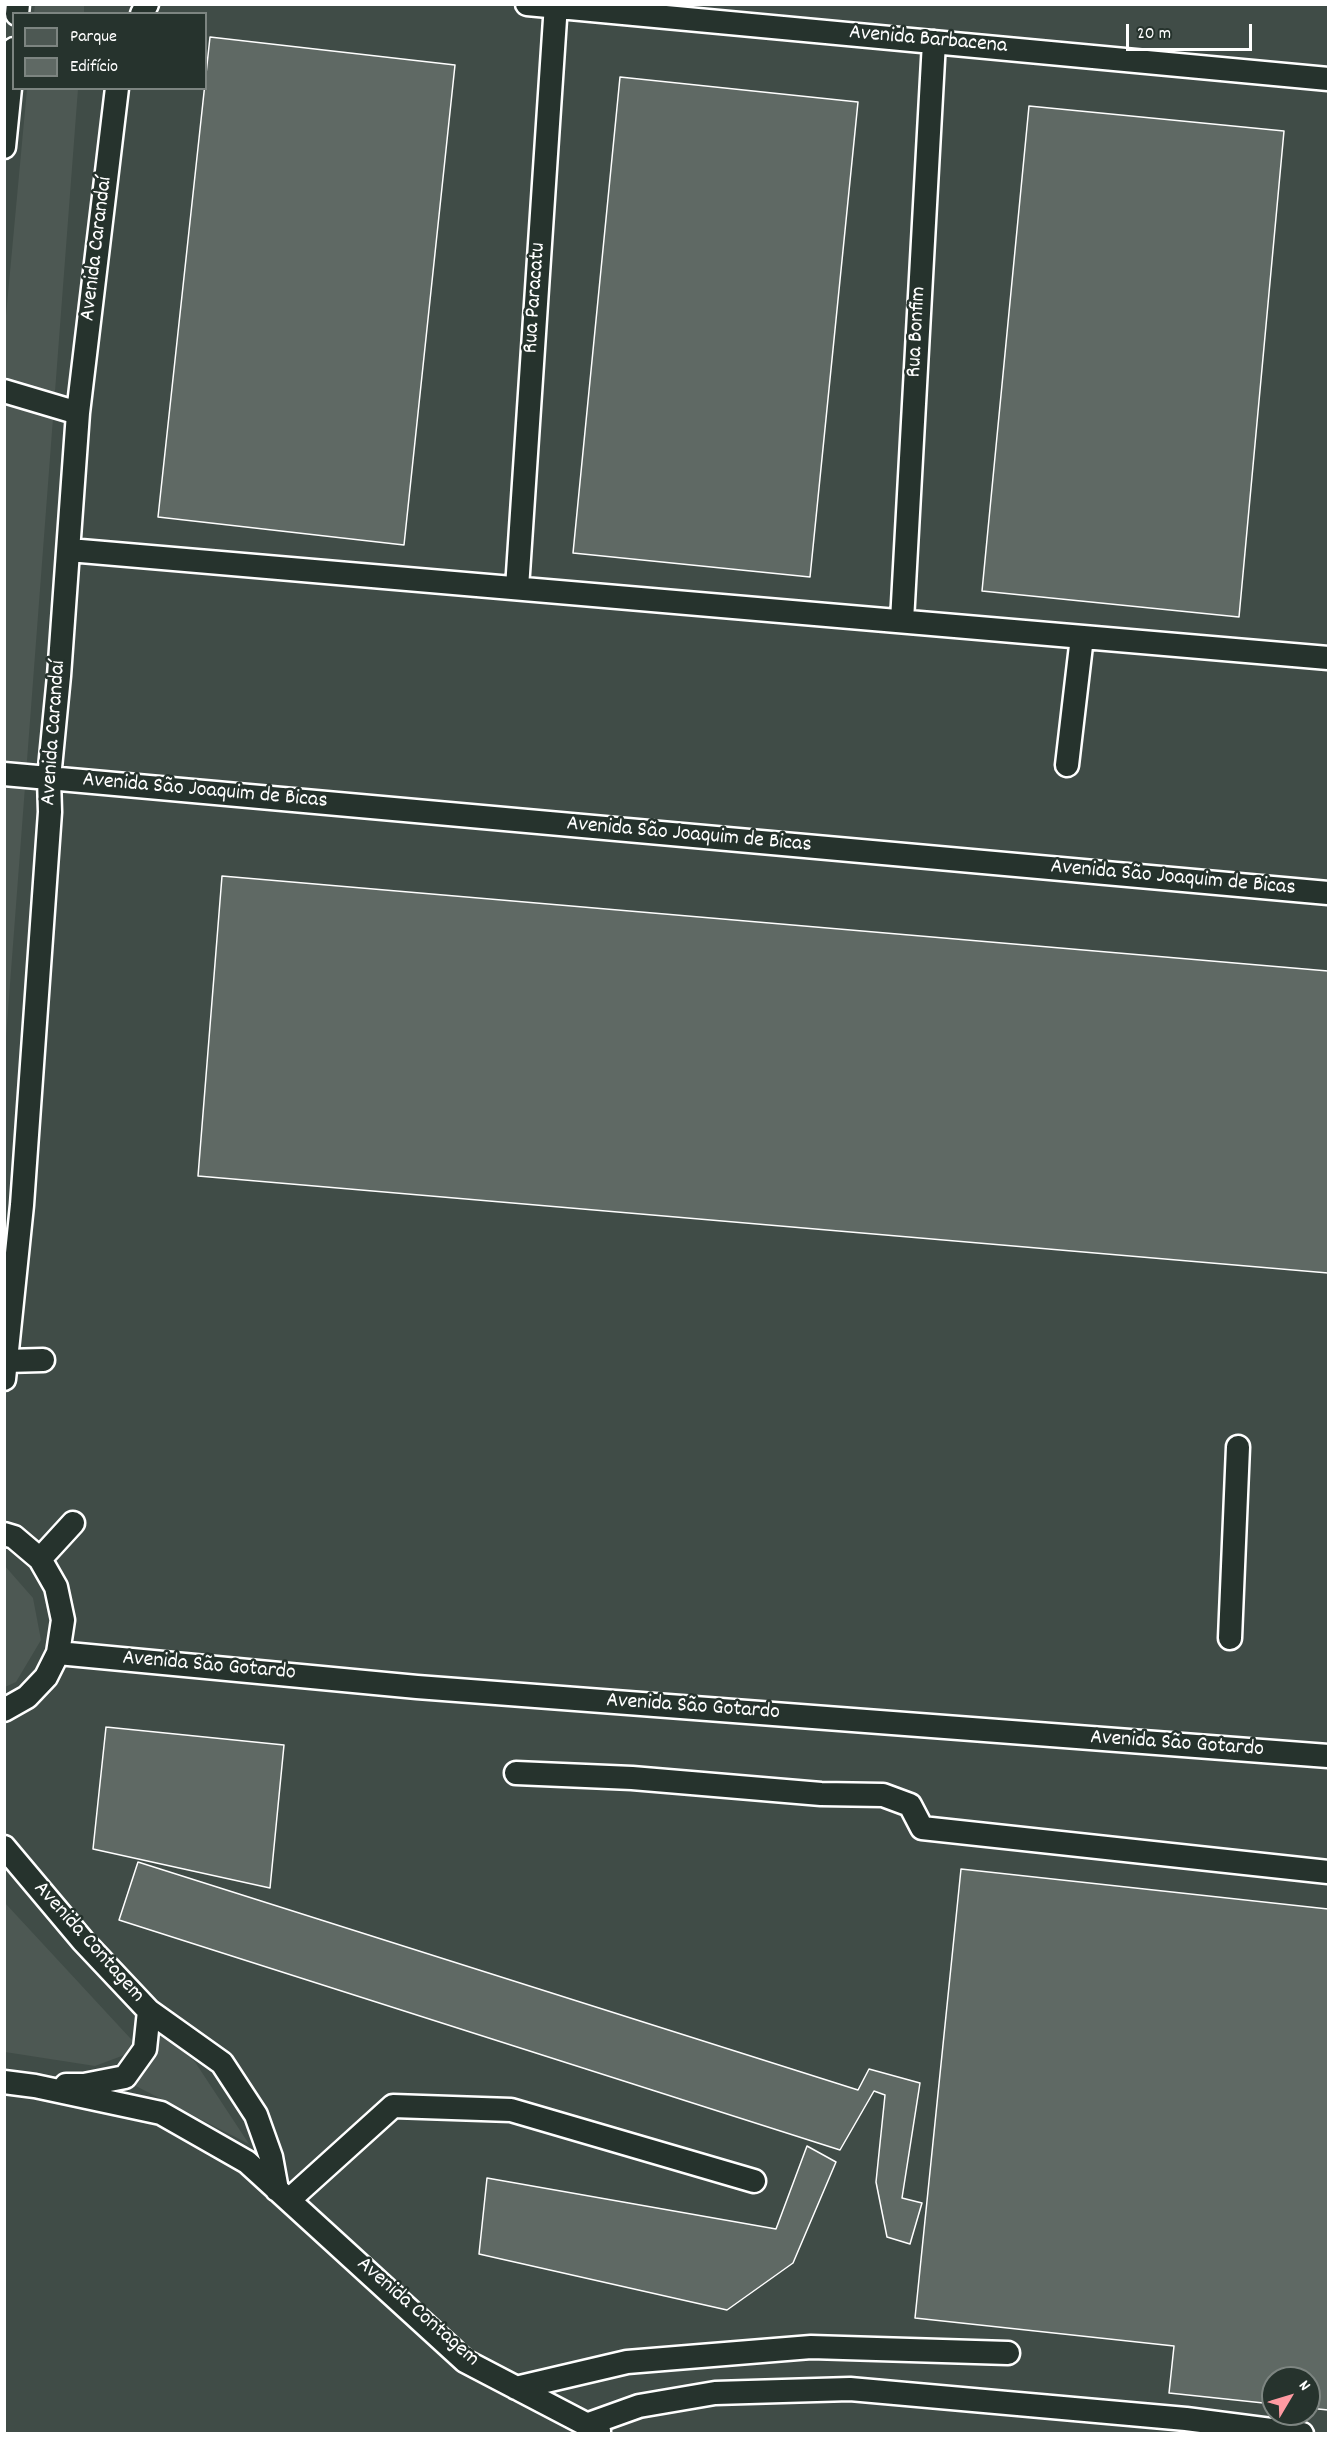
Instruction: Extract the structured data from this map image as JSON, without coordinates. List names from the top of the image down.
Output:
{
  "streets": {
    "lane": [
      "Avenida Barbacena",
      "Avenida Carandaí",
      "Rua Paracatu",
      "Rua Bonfim",
      "Avenida São Joaquim de Bicas",
      "Avenida São Gotardo",
      "Avenida Contagem"
    ]
  },
  "crossings": [
    ["Avenida Barbacena", "Rua Paracatu"],
    ["Avenida Barbacena", "Rua Bonfim"],
    ["Avenida Carandaí", "Avenida São Joaquim de Bicas"]
  ],
  "legend": ["Parque", "Edifício"],
  "scale_bar": "20 m",
  "north": "top right"
}
